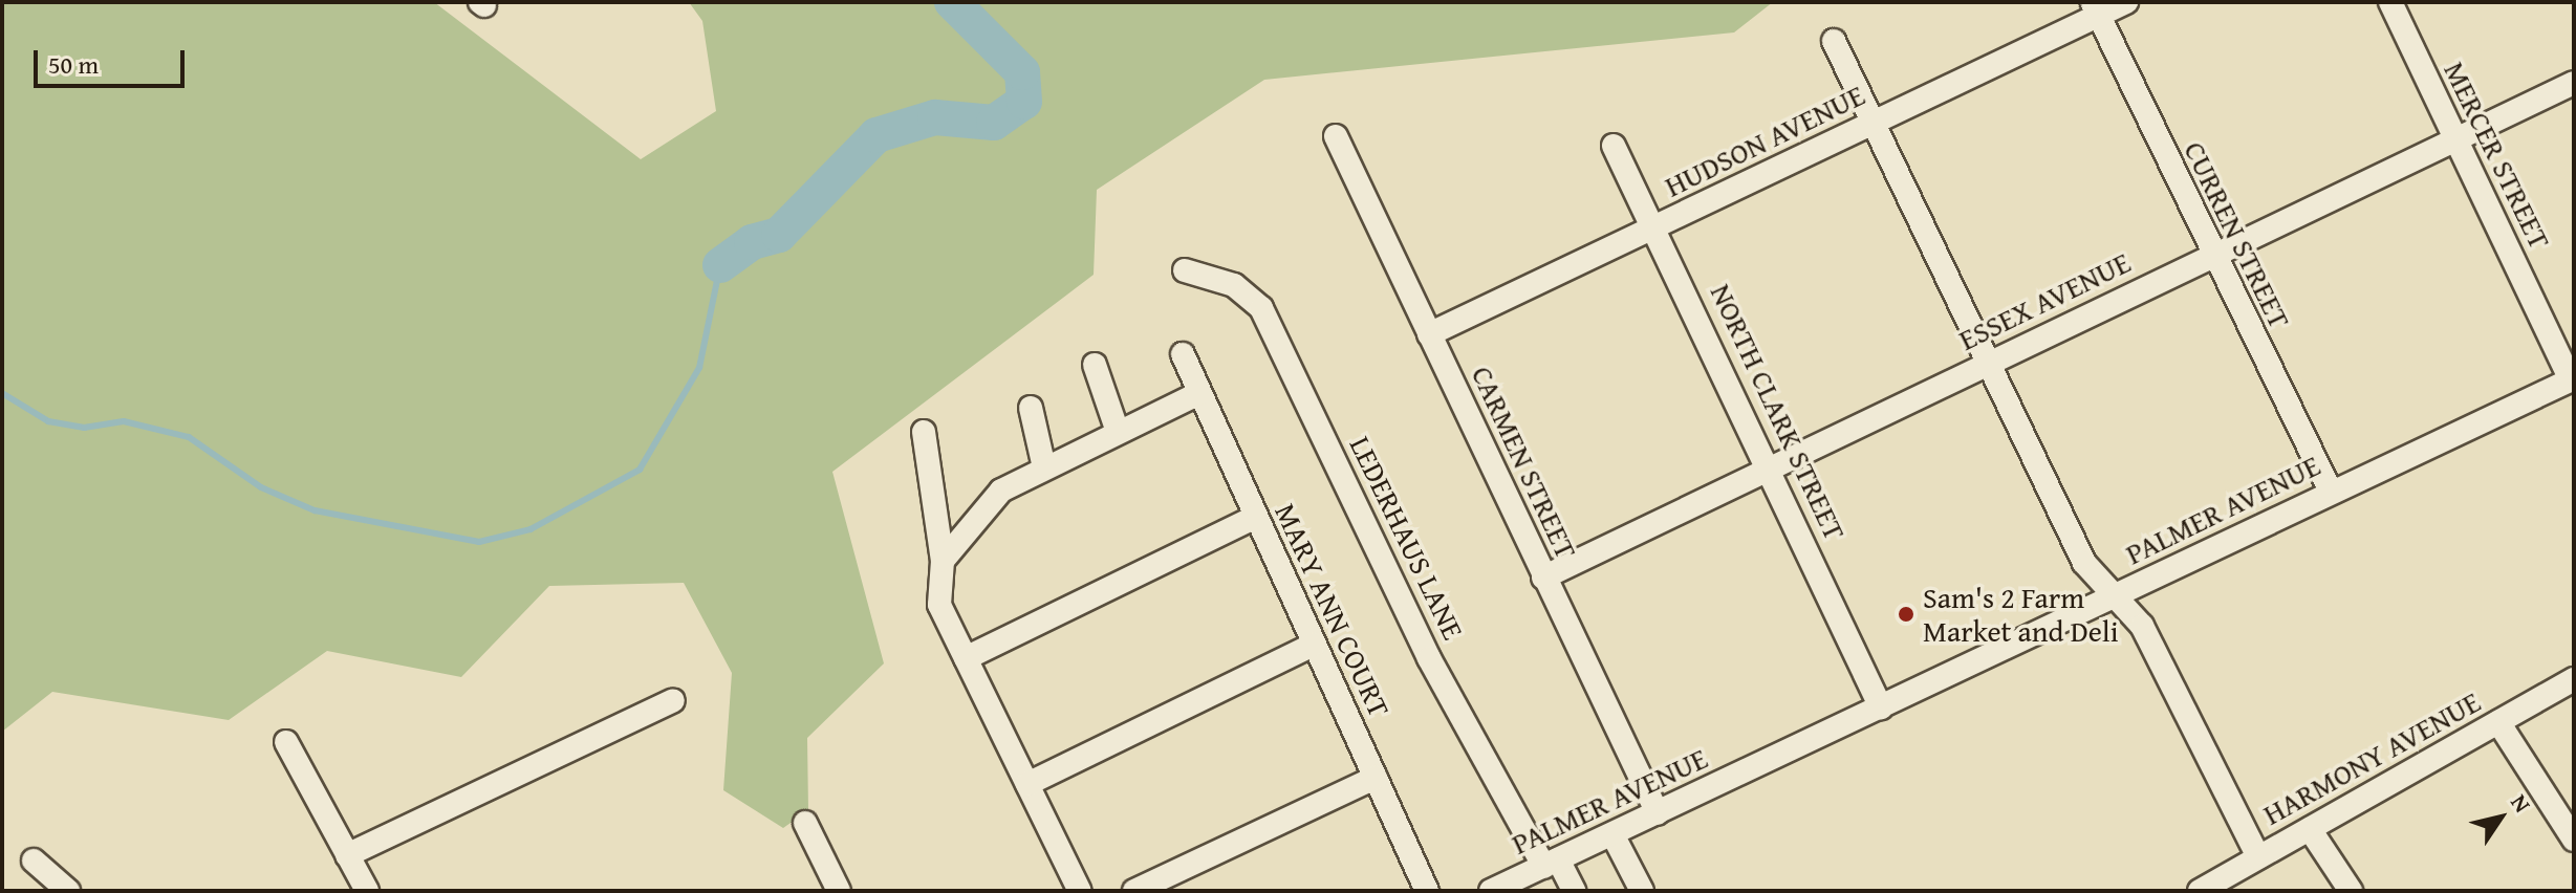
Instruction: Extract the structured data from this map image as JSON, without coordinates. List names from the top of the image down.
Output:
{
  "streets": {
    "street": [
      "HUDSON AVENUE",
      "MERCER STREET",
      "CURREN STREET",
      "ESSEX AVENUE",
      "NORTH CLARK STREET",
      "CARMEN STREET",
      "PALMER AVENUE",
      "LEDERHAUS LANE",
      "MARY ANN COURT",
      "HARMONY AVENUE"
    ]
  },
  "crossings": [
    ["HUDSON AVENUE", "CURREN STREET"],
    ["HUDSON AVENUE", "NORTH CLARK STREET"],
    ["HUDSON AVENUE", "CARMEN STREET"],
    ["MERCER STREET", "ESSEX AVENUE"],
    ["MERCER STREET", "PALMER AVENUE"],
    ["CURREN STREET", "ESSEX AVENUE"],
    ["CURREN STREET", "PALMER AVENUE"],
    ["ESSEX AVENUE", "NORTH CLARK STREET"],
    ["ESSEX AVENUE", "CARMEN STREET"],
    ["NORTH CLARK STREET", "PALMER AVENUE"],
    ["CARMEN STREET", "PALMER AVENUE"],
    ["PALMER AVENUE", "LEDERHAUS LANE"]
  ],
  "places": ["Sam's 2 Farm Market and Deli"],
  "scale_bar": "50 m",
  "north": "top right"
}
